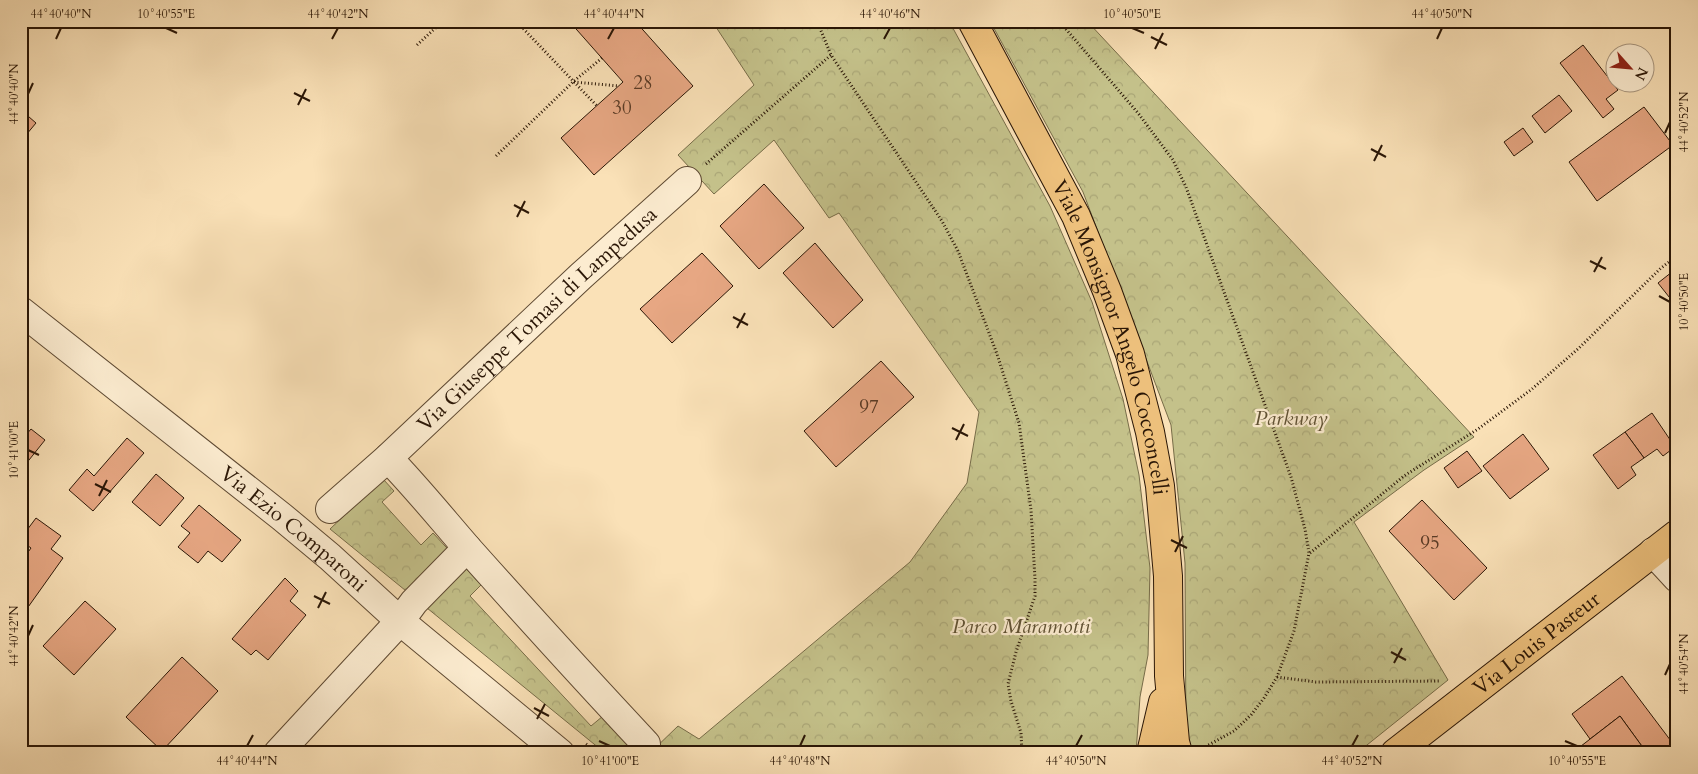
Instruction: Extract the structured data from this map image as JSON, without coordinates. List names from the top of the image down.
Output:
{
  "streets": {
    "main road": ["Viale Monsignor Angelo Cocconcelli", "Via Louis Pasteur"],
    "street": ["Via Giuseppe Tomasi di Lampedusa", "Via Ezio Comparoni"]
  },
  "parks": ["Parkway", "Parco Maramotti"],
  "house_numbers": [
    "28",
    "30",
    "97",
    "95"
  ],
  "north": "bottom right",
  "coordinates": [
    "44°40'40\"N",
    "10°40'55\"E",
    "44°40'42\"N",
    "44°40'44\"N",
    "44°40'46\"N",
    "10°40'50\"E",
    "44°40'50\"N",
    "44°40'52\"N",
    "10°41'00\"E",
    "44°40'54\"N",
    "44°40'48\"N"
  ]
}
